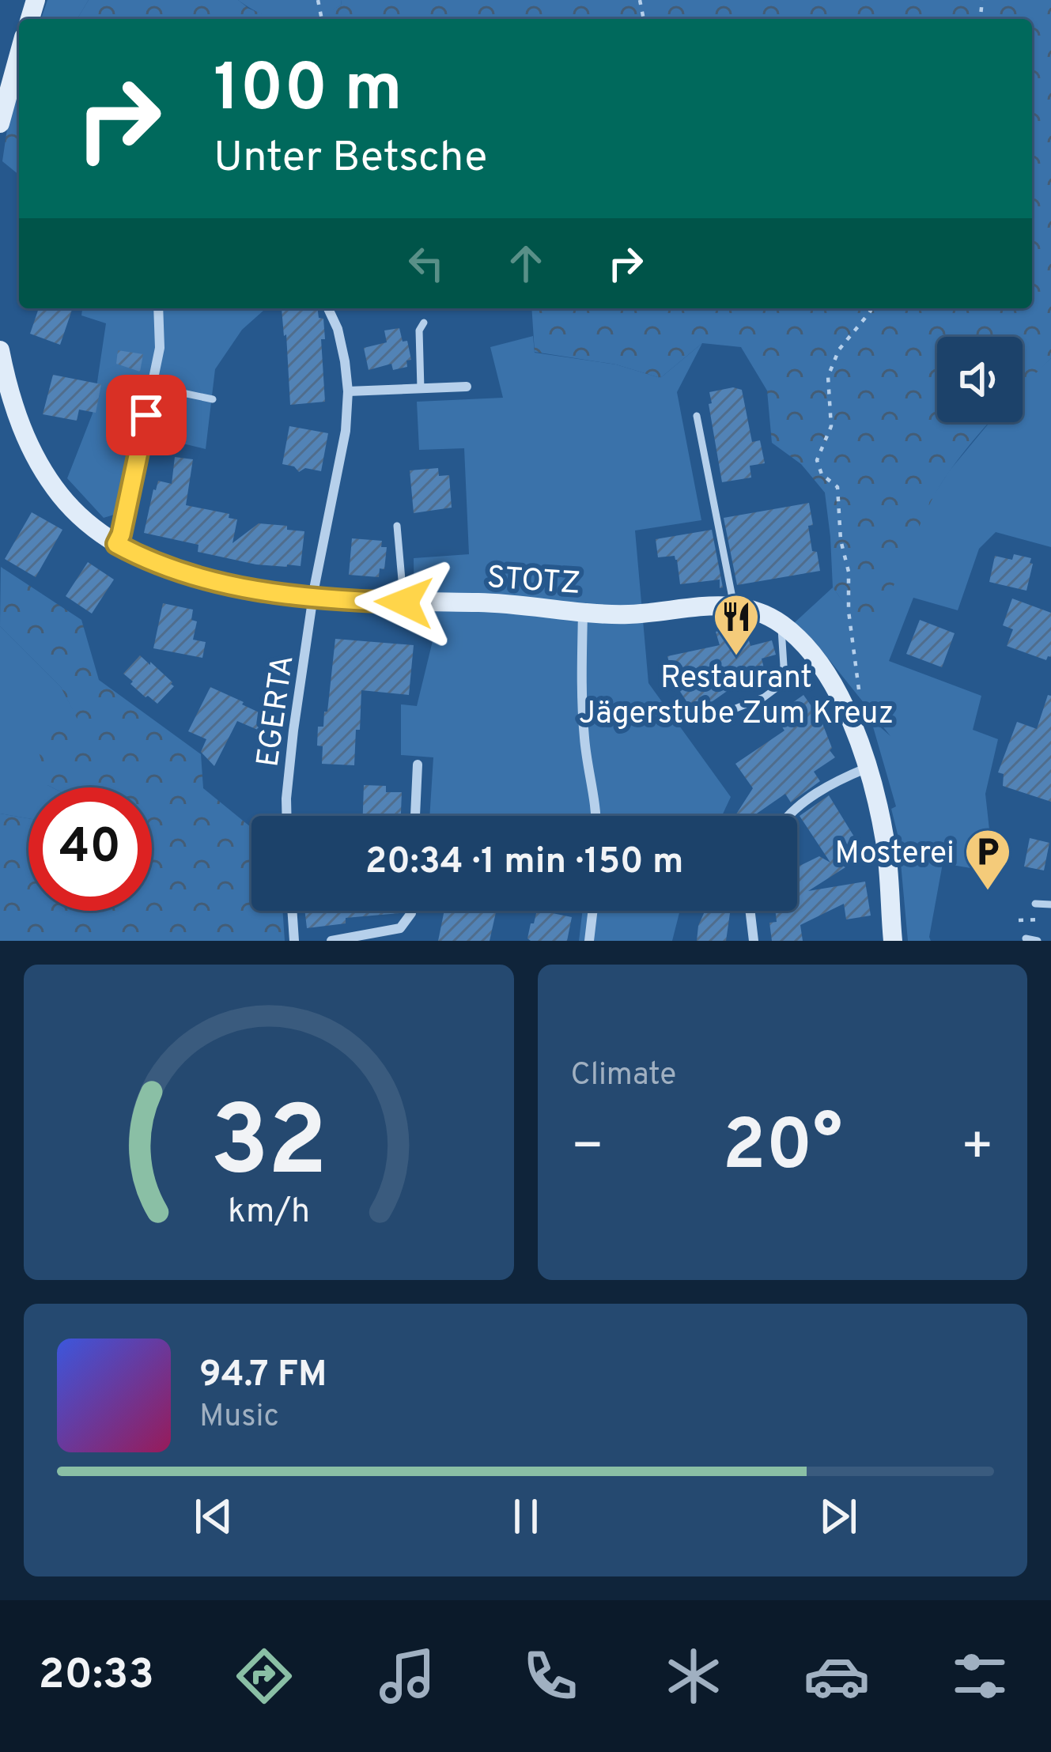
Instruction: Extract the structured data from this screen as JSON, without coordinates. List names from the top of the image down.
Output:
{
  "streets": {
    "street": ["STOTZ", "EGERTA"]
  },
  "crossings": [
    ["STOTZ", "EGERTA"]
  ],
  "places": {
    "restaurant": ["Restaurant Jägerstube Zum Kreuz"],
    "parking": ["Mosterei"]
  },
  "page": {
    "turn": ["100 m", "Unter Betsche"],
    "limit": "40",
    "trip": "20:34 · 1 min · 150 m",
    "tile": "Climate",
    "heat": ["−", "20°", "+"],
    "song": ["94.7 FM", "Music"],
    "tabs": "20:33",
    "gauge": ["32", "km/h"]
  }
}
